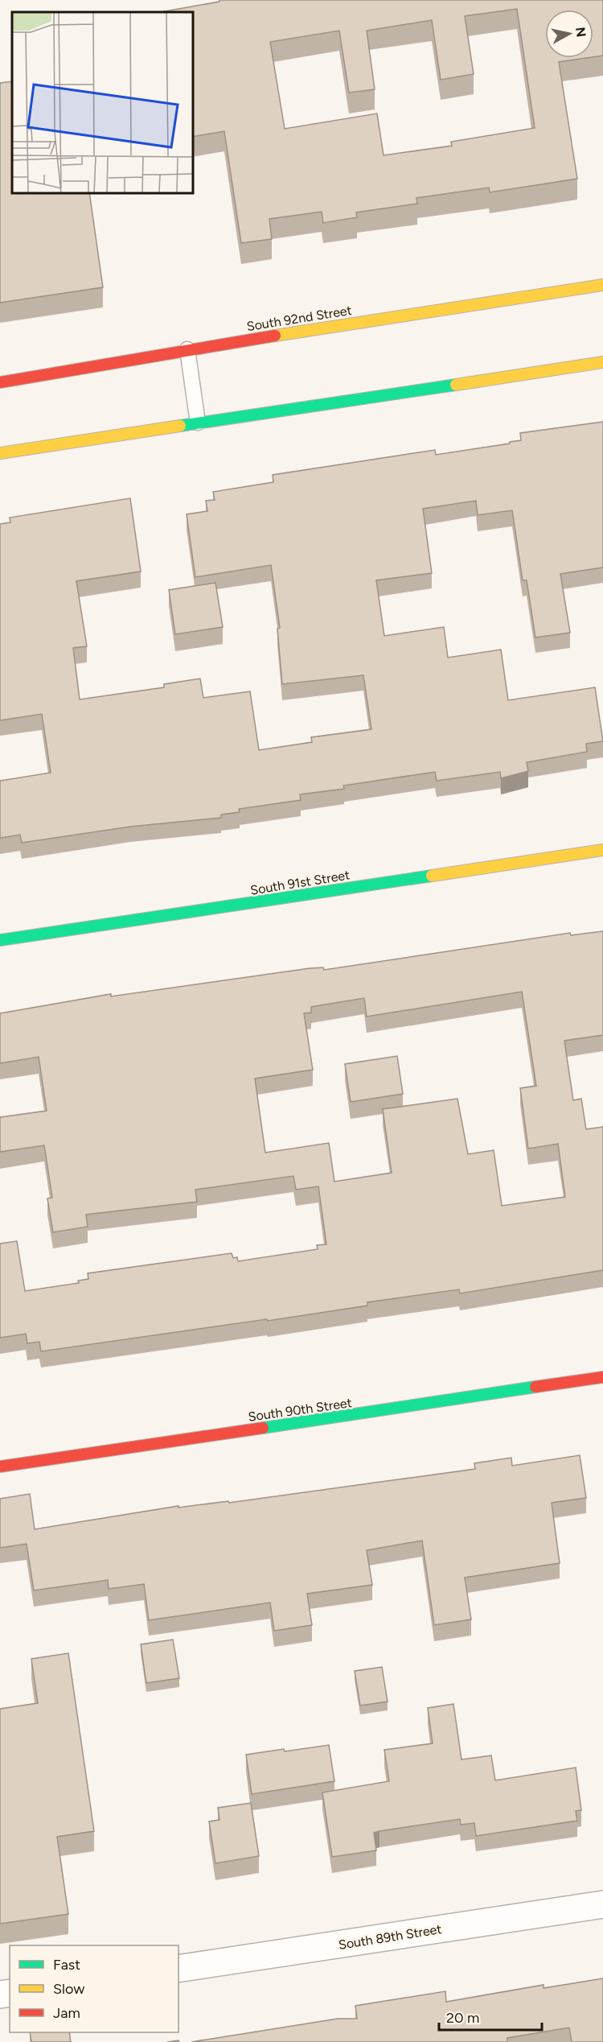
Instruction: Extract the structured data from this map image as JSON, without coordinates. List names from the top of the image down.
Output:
{
  "streets": {
    "street": [
      "South 92nd Street",
      "South 91st Street",
      "South 90th Street",
      "South 89th Street"
    ]
  },
  "legend": ["Fast", "Slow", "Jam"],
  "scale_bar": "20 m",
  "north": "right"
}
